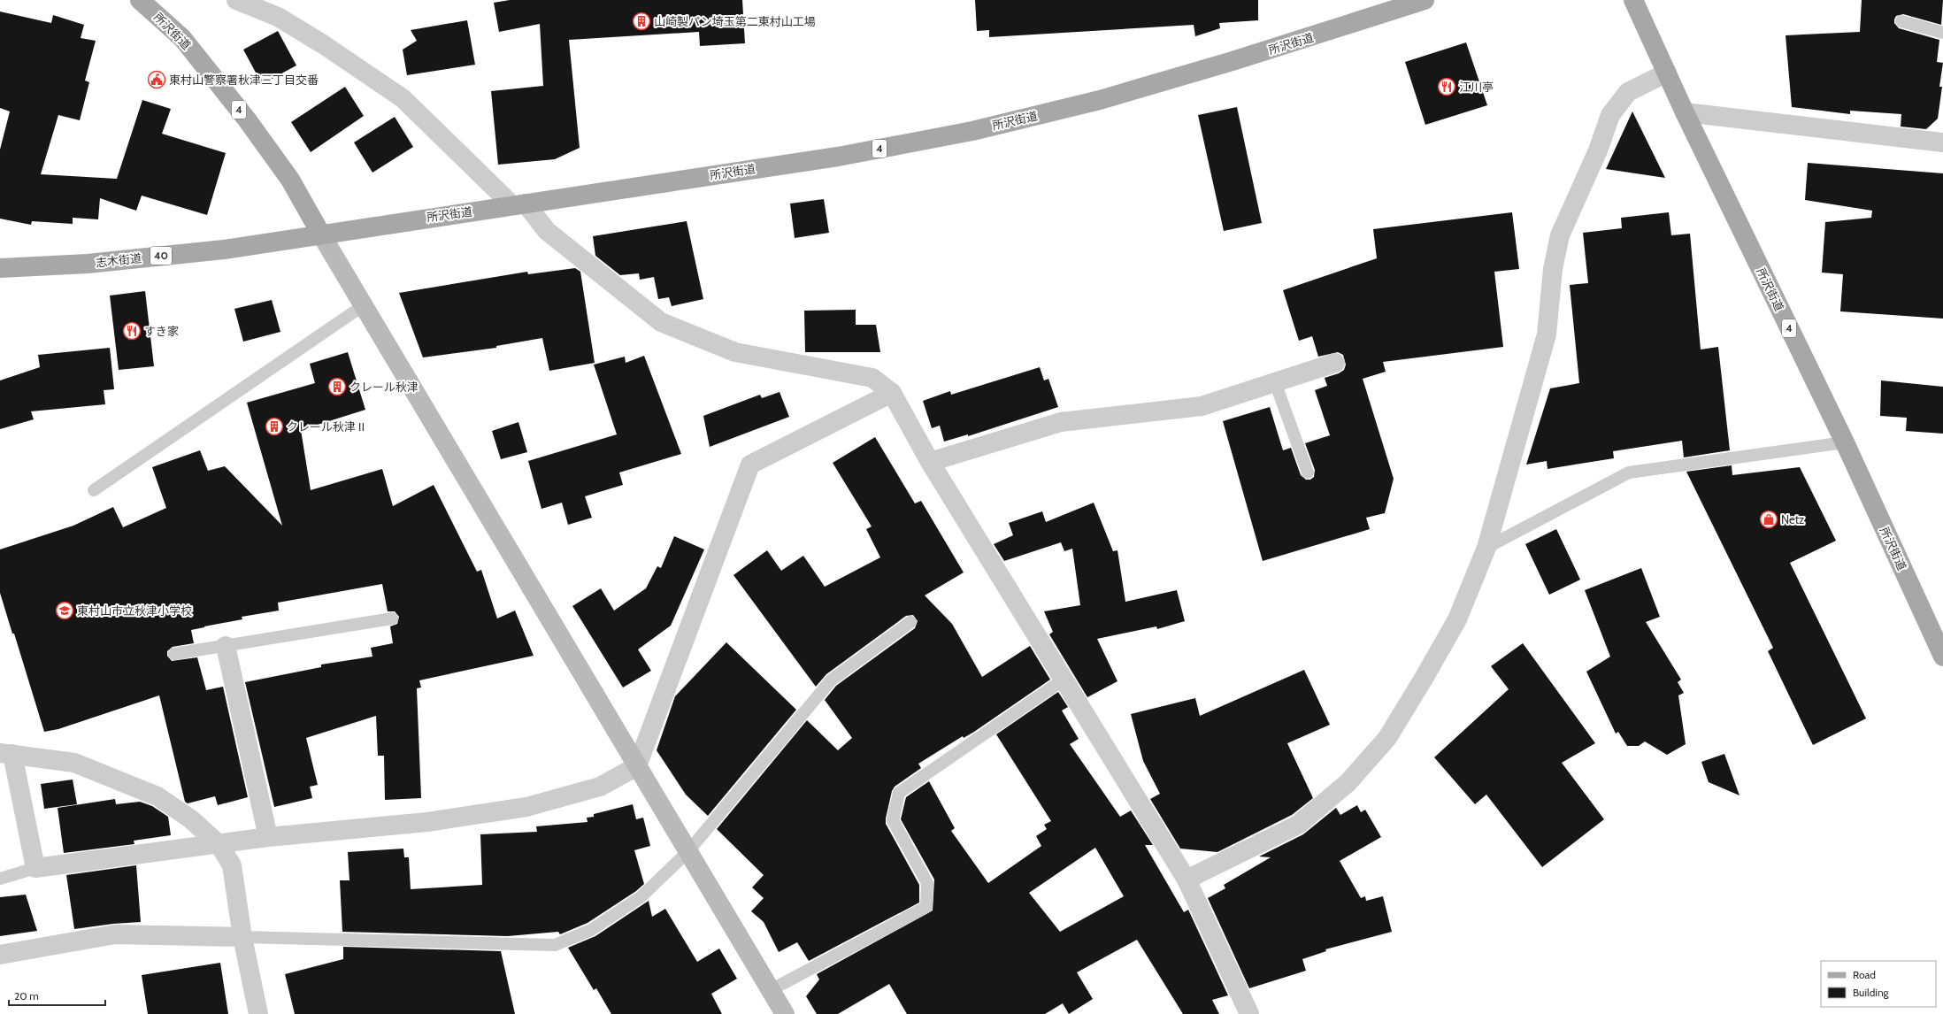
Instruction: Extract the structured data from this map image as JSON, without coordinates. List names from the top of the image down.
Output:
{
  "streets": {
    "main road": [
      "所沢街道",
      "4",
      "40",
      "志木街道"
    ]
  },
  "crossings": [
    ["所沢街道", "志木街道"]
  ],
  "places": {
    "building": ["山崎製パン埼玉第二東村山工場", "クレール秋津", "クレール秋津Ⅱ"],
    "public building": ["東村山警察署秋津三丁目交番"],
    "restaurant": ["江川亭", "すき家"],
    "shop": ["Netz"],
    "school or university": ["東村山市立秋津小学校"]
  },
  "legend": ["Road", "Building"],
  "scale_bar": "20 m"
}
